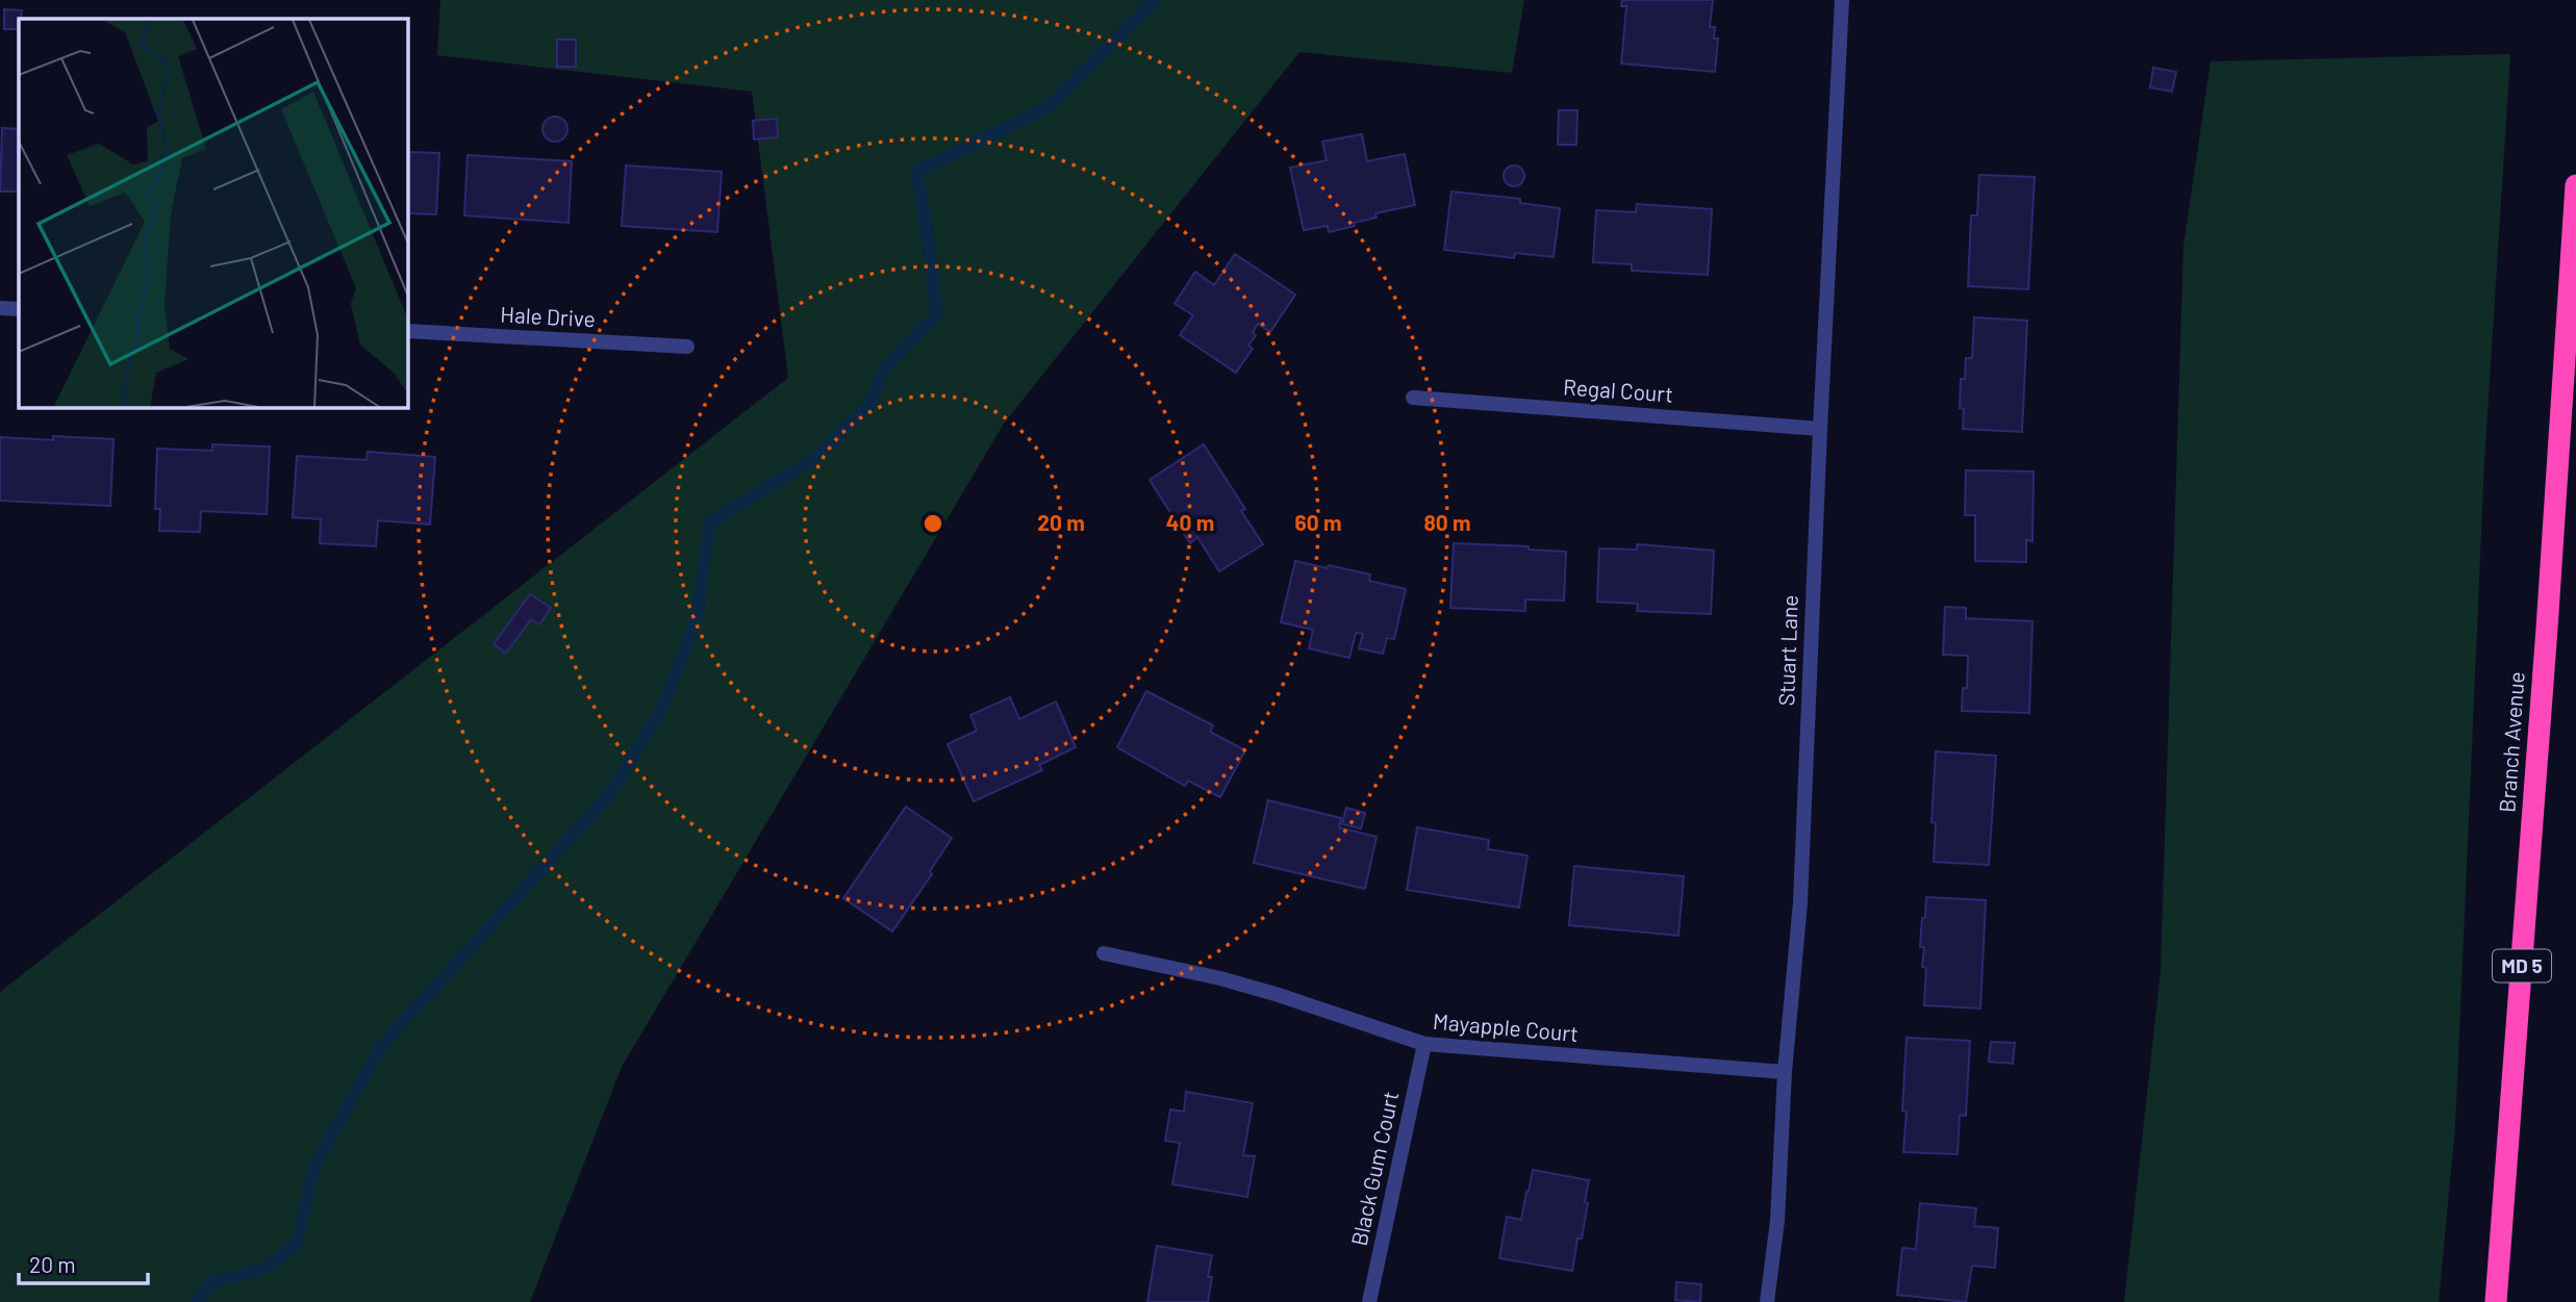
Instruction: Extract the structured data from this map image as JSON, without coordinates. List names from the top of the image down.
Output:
{
  "streets": {
    "highway": ["Branch Avenue", "MD 5"],
    "street": [
      "Hale Drive",
      "Regal Court",
      "Stuart Lane",
      "Mayapple Court",
      "Black Gum Court"
    ]
  },
  "crossings": [
    ["Regal Court", "Stuart Lane"],
    ["Stuart Lane", "Mayapple Court"],
    ["Mayapple Court", "Black Gum Court"]
  ],
  "scale_bar": "20 m",
  "rings": [
    "20 m",
    "40 m",
    "60 m",
    "80 m"
  ]
}
